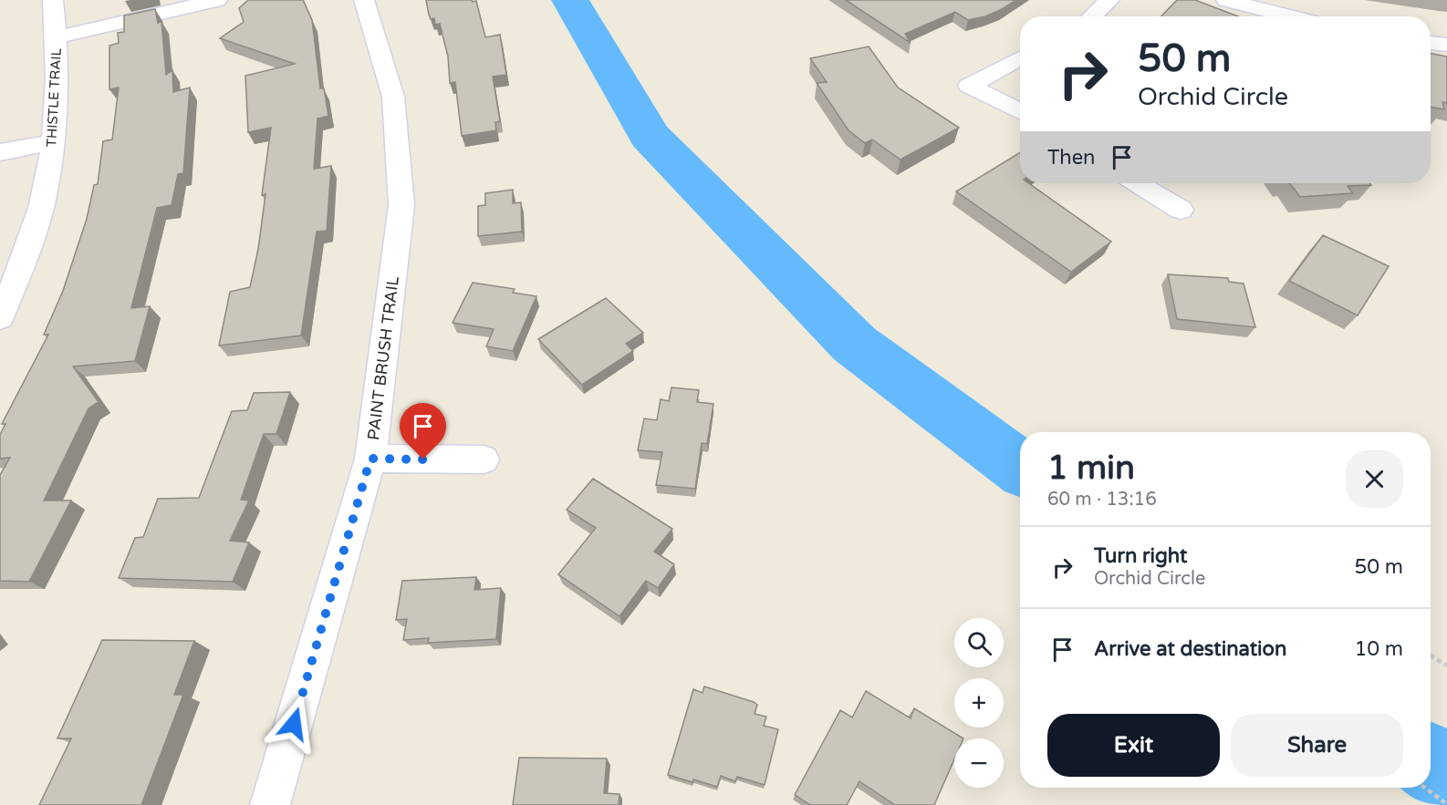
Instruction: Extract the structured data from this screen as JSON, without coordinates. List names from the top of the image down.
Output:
{
  "streets": {
    "street": ["THISTLE TRAIL", "PAINT BRUSH TRAIL"]
  },
  "page": {
    "turn": ["50 m", "Orchid Circle"],
    "then": "Then",
    "heading": ["1 min", "60 m · 13:16"],
    "list": [
      {
        "name": "Turn right",
        "note": "Orchid Circle",
        "value": "50 m"
      },
      {
        "name": "Arrive at destination",
        "value": "10 m"
      }
    ],
    "map_buttons": ["+", "−"],
    "buttons": ["Exit", "Share"]
  }
}
